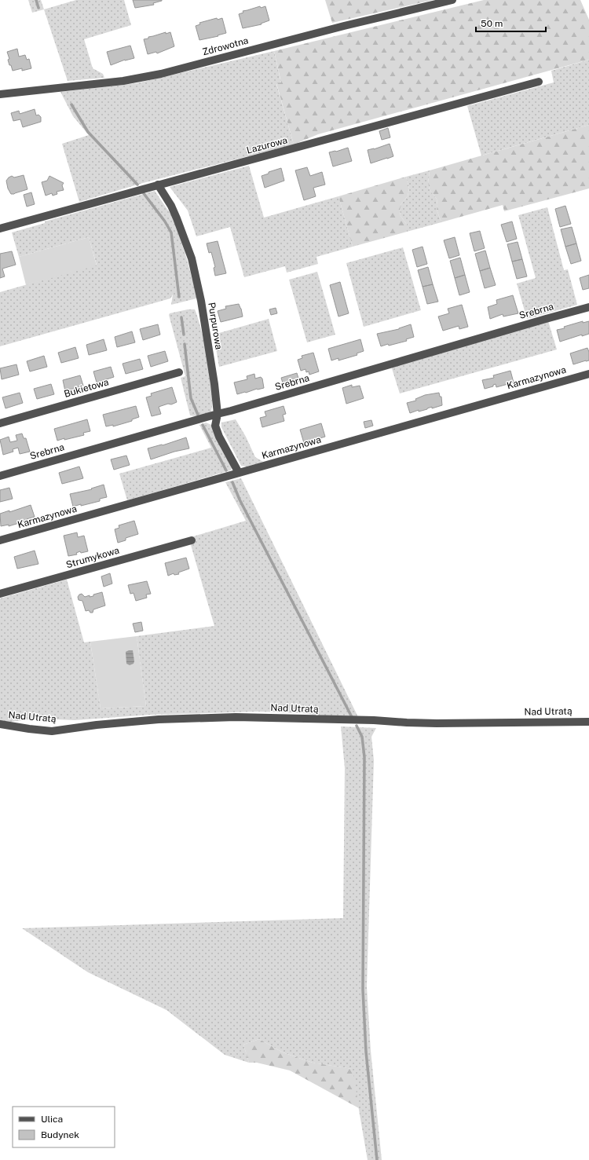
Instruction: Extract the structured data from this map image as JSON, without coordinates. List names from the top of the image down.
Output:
{
  "streets": {
    "street": [
      "Zdrowotna",
      "Lazurowa",
      "Srebrna",
      "Purpurowa",
      "Karmazynowa",
      "Bukietowa",
      "Strumykowa",
      "Nad Utratą"
    ]
  },
  "crossings": [
    ["Lazurowa", "Purpurowa"],
    ["Srebrna", "Purpurowa"],
    ["Purpurowa", "Karmazynowa"]
  ],
  "legend": ["Ulica", "Budynek"],
  "scale_bar": "50 m"
}
